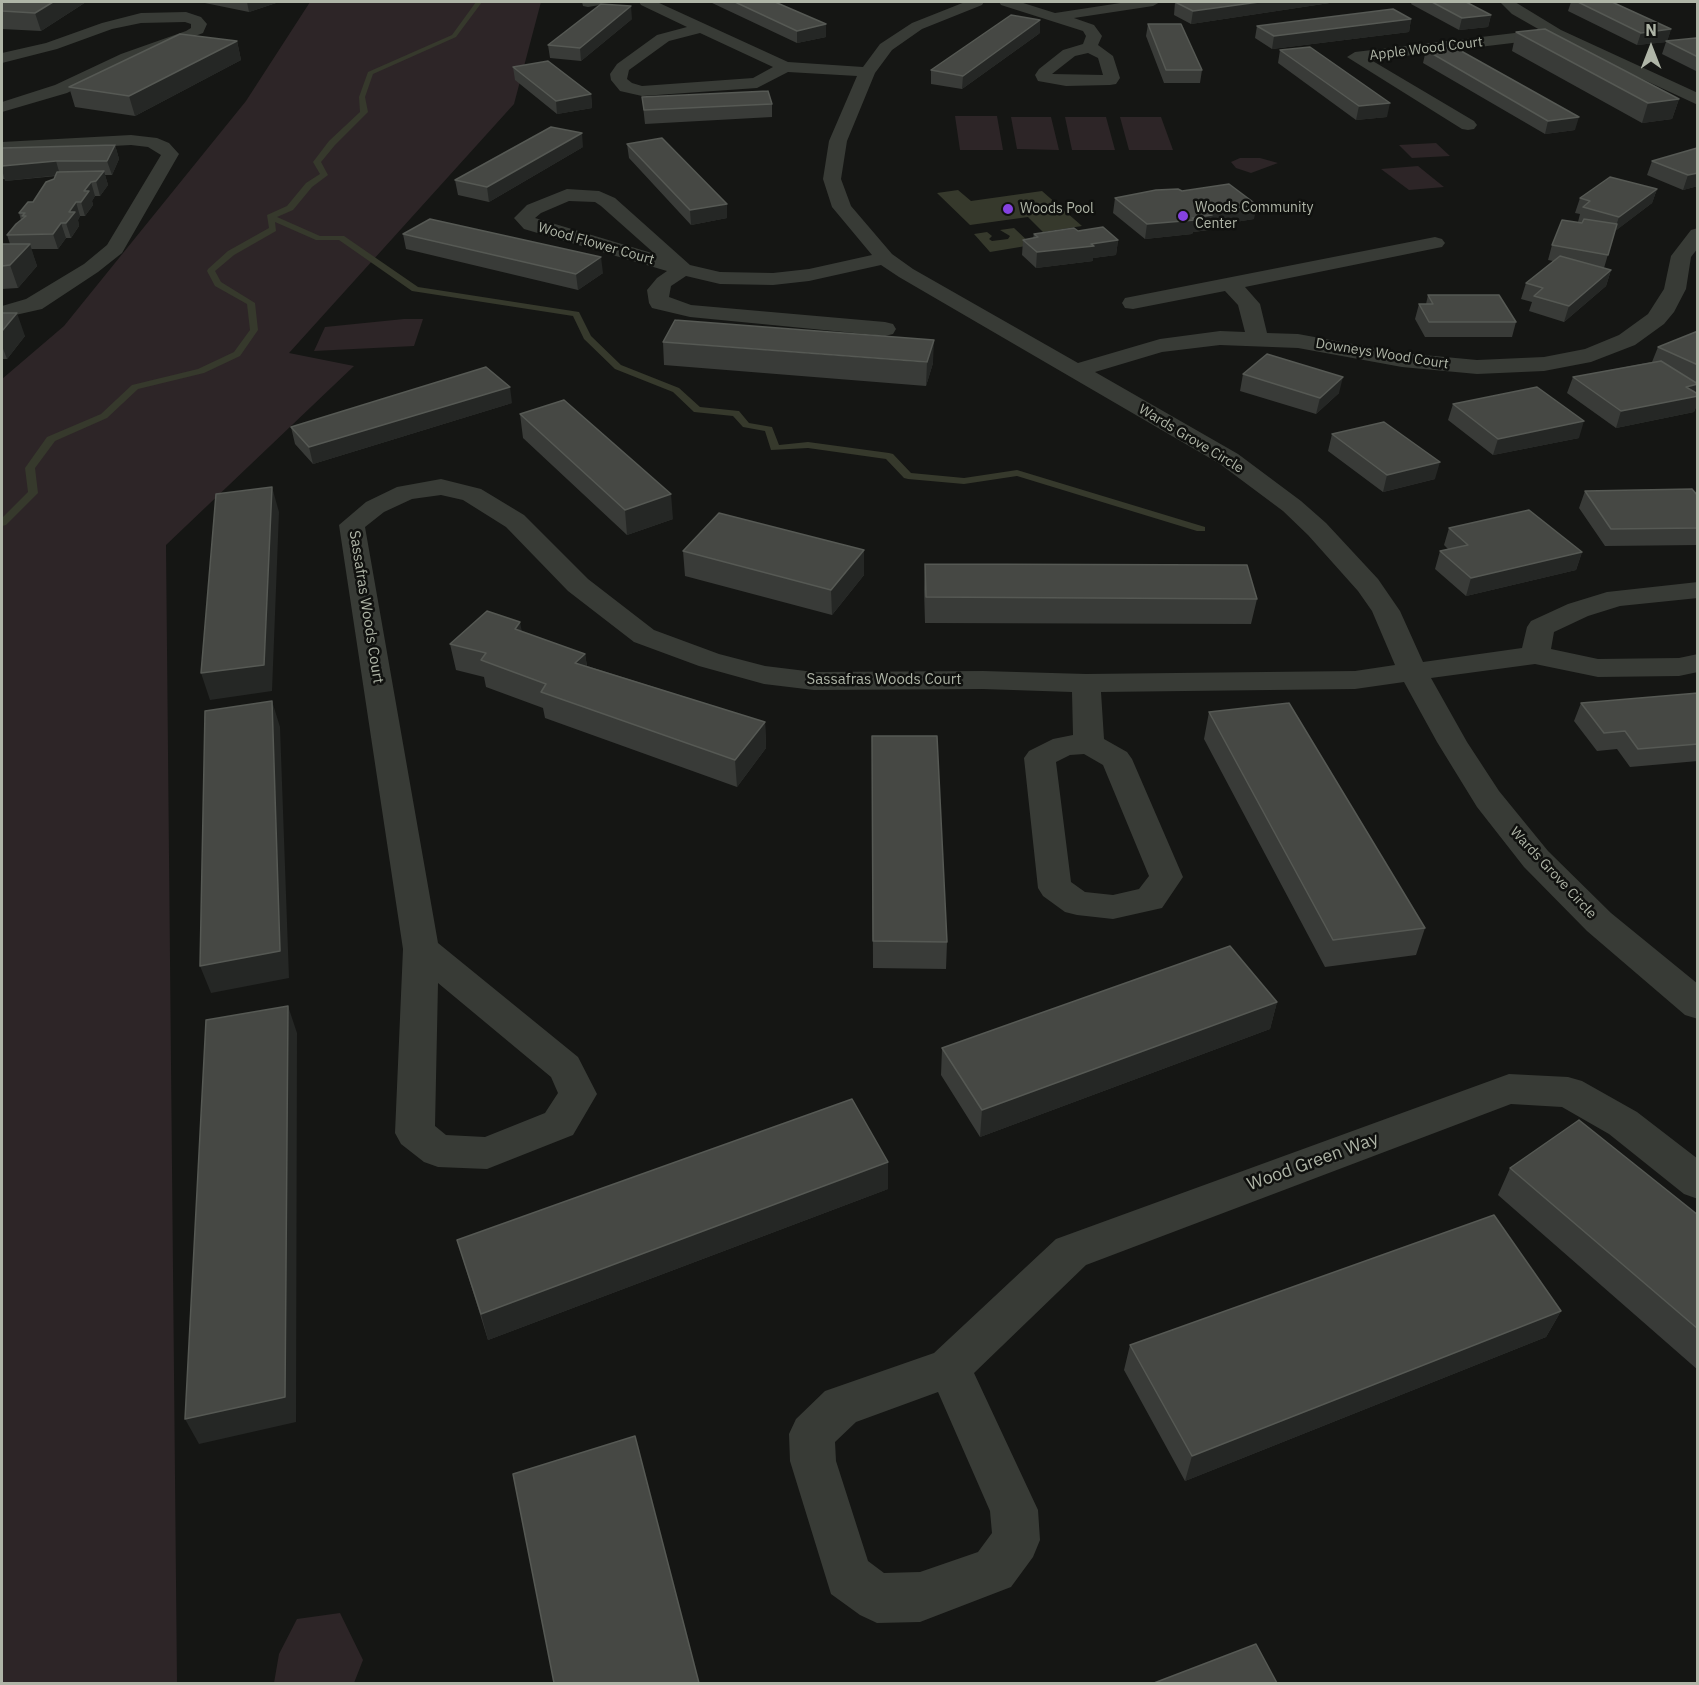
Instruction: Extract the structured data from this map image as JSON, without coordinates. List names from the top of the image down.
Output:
{
  "streets": {
    "street": [
      "Apple Wood Court",
      "Wood Flower Court",
      "Downeys Wood Court",
      "Wards Grove Circle",
      "Sassafras Woods Court",
      "Wood Green Way"
    ]
  },
  "crossings": [
    ["Wood Flower Court", "Wards Grove Circle"],
    ["Downeys Wood Court", "Wards Grove Circle"],
    ["Wards Grove Circle", "Sassafras Woods Court"]
  ],
  "places": ["Woods Pool", "Woods Community Center"],
  "north": "top"
}
